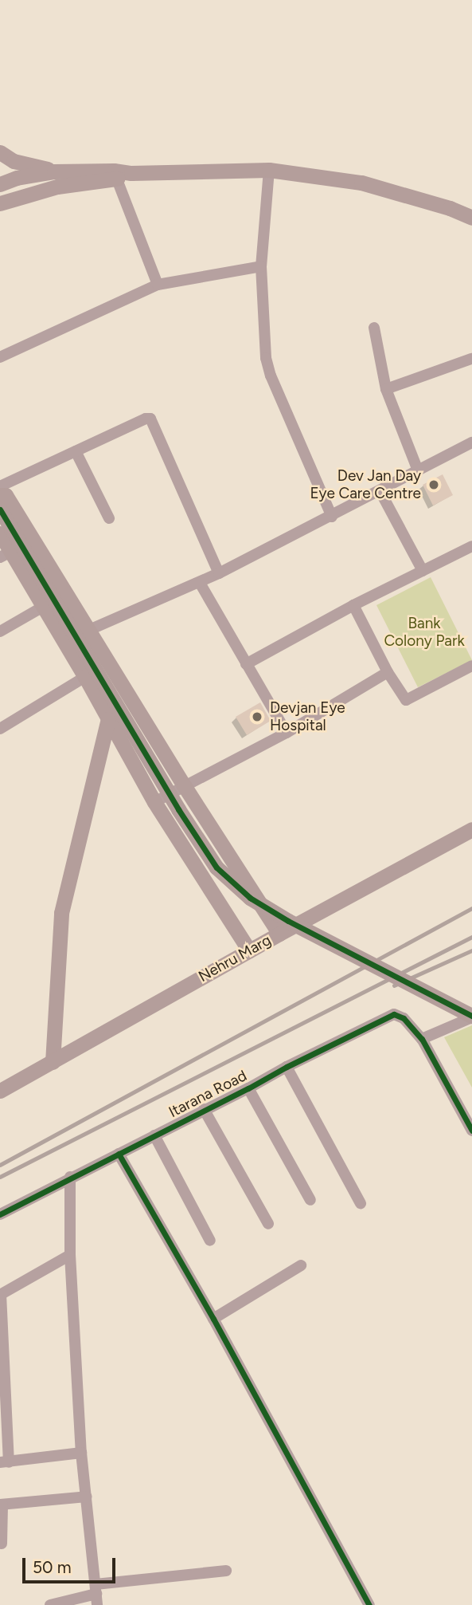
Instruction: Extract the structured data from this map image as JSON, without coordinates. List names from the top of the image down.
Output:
{
  "streets": {
    "street": ["Nehru Marg", "Itarana Road"]
  },
  "parks": ["Bank Colony Park"],
  "places": ["Dev Jan Day Eye Care Centre", "Devjan Eye Hospital"],
  "scale_bar": "50 m"
}
